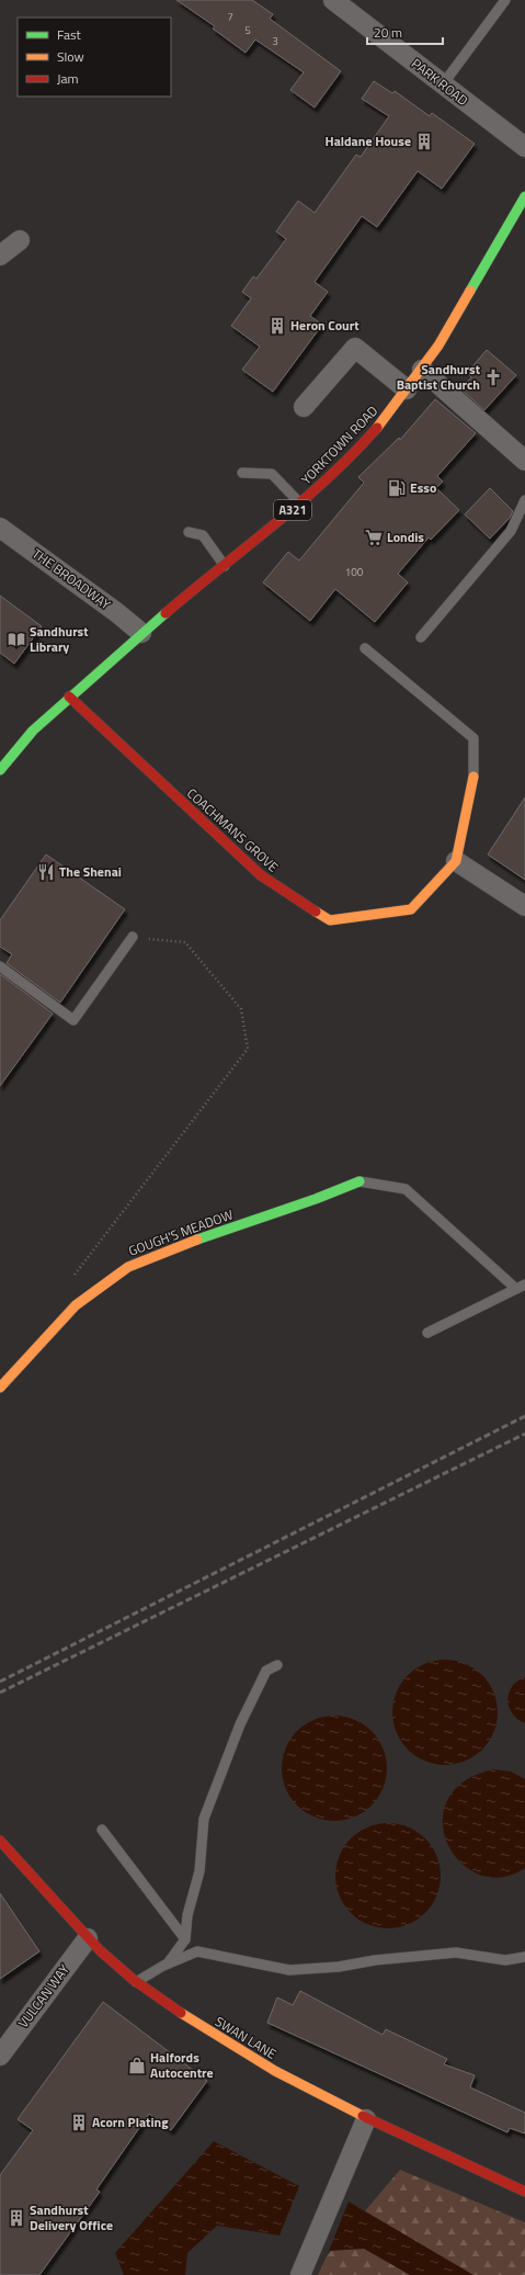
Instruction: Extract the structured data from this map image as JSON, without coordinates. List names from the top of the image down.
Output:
{
  "streets": {
    "street": [
      "PARK ROAD",
      "YORKTOWN ROAD",
      "A321",
      "THE BROADWAY",
      "COACHMANS GROVE",
      "GOUGH'S MEADOW",
      "VULCAN WAY",
      "SWAN LANE"
    ]
  },
  "crossings": [
    ["YORKTOWN ROAD", "THE BROADWAY"],
    ["YORKTOWN ROAD", "COACHMANS GROVE"],
    ["VULCAN WAY", "SWAN LANE"]
  ],
  "places": {
    "building": [
      "Haldane House",
      "Heron Court",
      "Acorn Plating",
      "Sandhurst Delivery Office"
    ],
    "church": ["Sandhurst Baptist Church"],
    "fuel station": ["Esso"],
    "supermarket": ["Londis"],
    "library": ["Sandhurst Library"],
    "restaurant": ["The Shenai"],
    "shop": ["Halfords Autocentre"]
  },
  "house_numbers": [
    "7",
    "5",
    "3",
    "100"
  ],
  "legend": ["Fast", "Slow", "Jam"],
  "scale_bar": "20 m"
}
